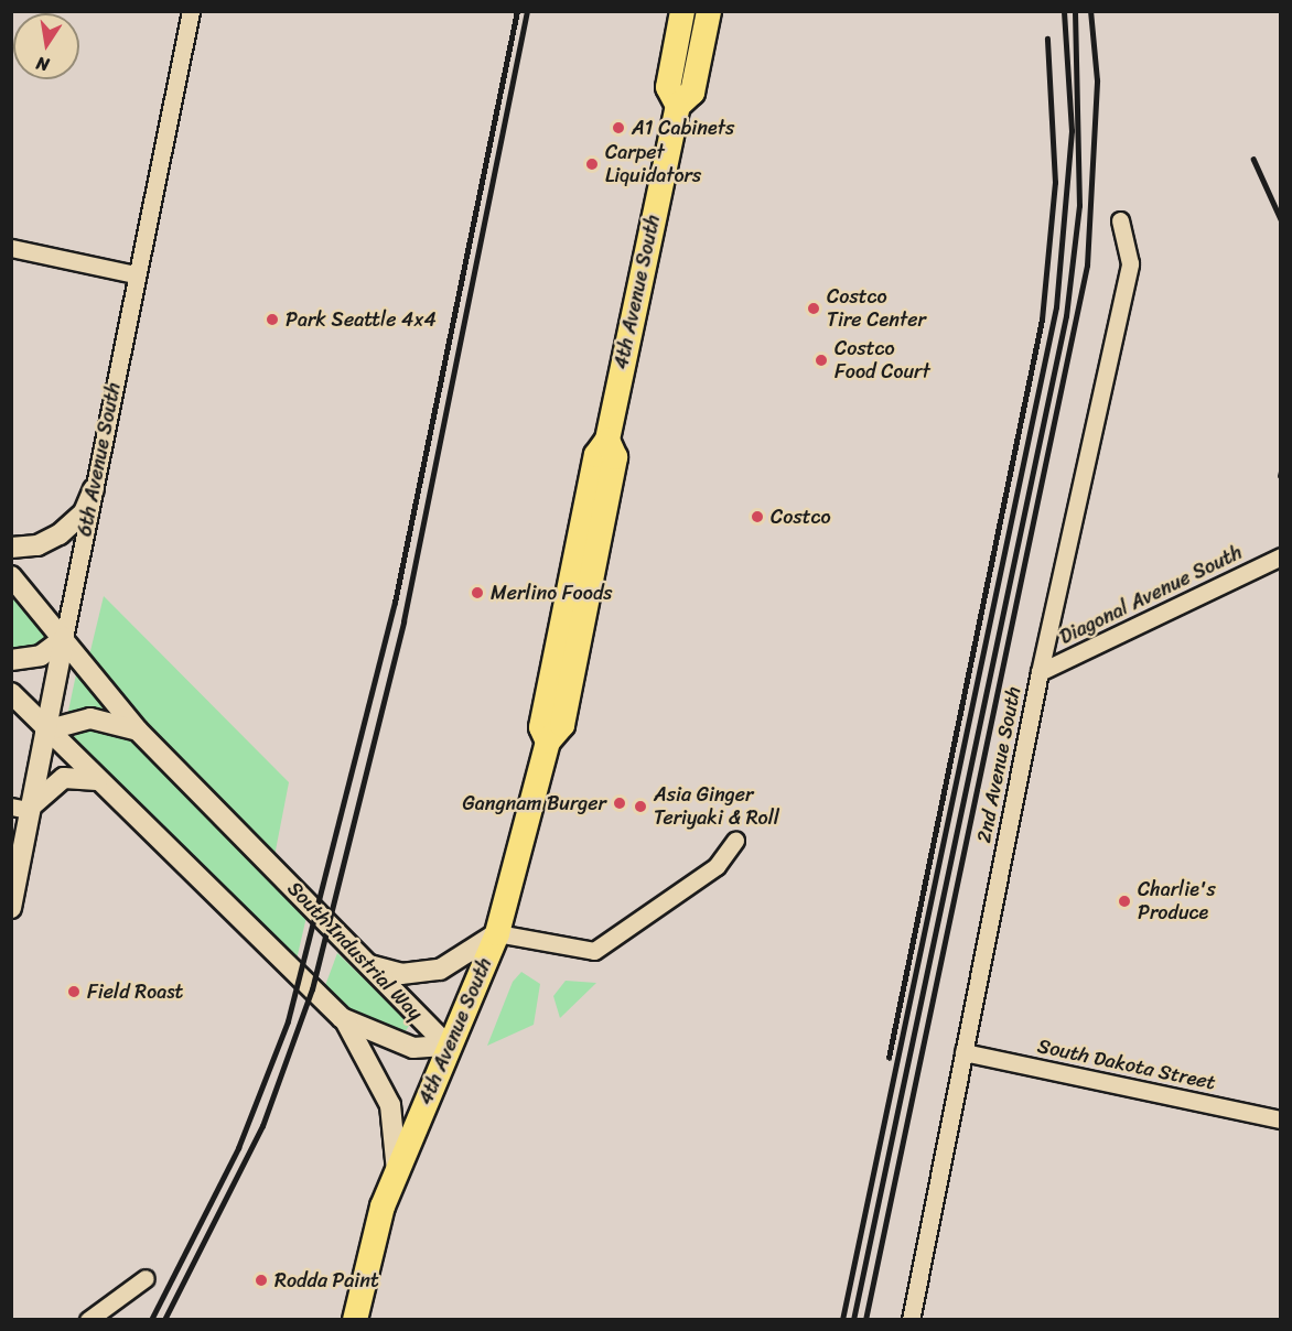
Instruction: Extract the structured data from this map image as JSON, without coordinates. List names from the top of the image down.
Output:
{
  "streets": {
    "main road": ["4th Avenue South"],
    "street": [
      "6th Avenue South",
      "Diagonal Avenue South",
      "2nd Avenue South",
      "South Industrial Way",
      "South Dakota Street"
    ]
  },
  "crossings": [
    ["4th Avenue South", "South Industrial Way"],
    ["6th Avenue South", "South Industrial Way"],
    ["Diagonal Avenue South", "2nd Avenue South"],
    ["2nd Avenue South", "South Dakota Street"]
  ],
  "places": [
    "A1 Cabinets",
    "Carpet Liquidators",
    "Costco Tire Center",
    "Park Seattle 4x4",
    "Costco Food Court",
    "Costco",
    "Merlino Foods",
    "Gangnam Burger",
    "Asia Ginger Teriyaki & Roll",
    "Charlie's Produce",
    "Field Roast",
    "Rodda Paint"
  ],
  "north": "bottom"
}
